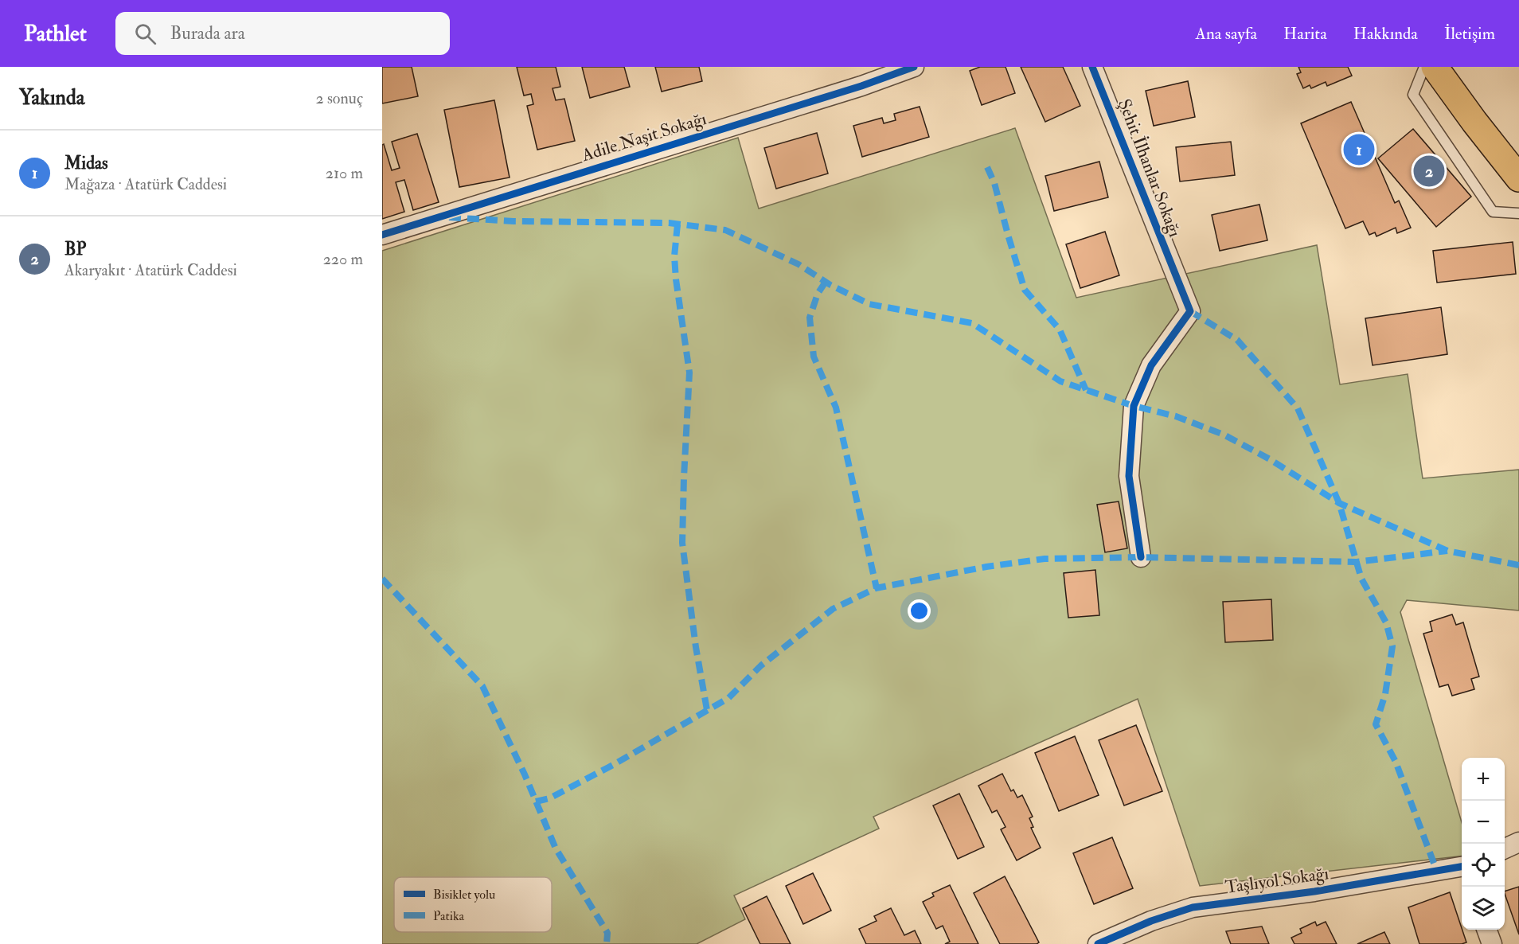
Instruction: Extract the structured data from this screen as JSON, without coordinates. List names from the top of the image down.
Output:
{
  "streets": {
    "street": ["Adile Naşit Sokağı", "Şehit İlhanlar Sokağı", "Taşlıyol Sokağı"]
  },
  "legend": ["Bisiklet yolu", "Patika"],
  "page": {
    "header": "Pathlet",
    "search": "Burada ara",
    "nav": [
      "Ana sayfa",
      "Harita",
      "Hakkında",
      "İletişim"
    ],
    "heading": ["Yakında", "2 sonuç"],
    "list": [
      {
        "mark": "1",
        "name": "Midas",
        "note": "Mağaza · Atatürk Caddesi",
        "value": "210 m"
      },
      {
        "mark": "2",
        "name": "BP",
        "note": "Akaryakıt · Atatürk Caddesi",
        "value": "220 m"
      }
    ],
    "pins": ["1", "2"],
    "map_buttons": ["+", "−"]
  }
}
